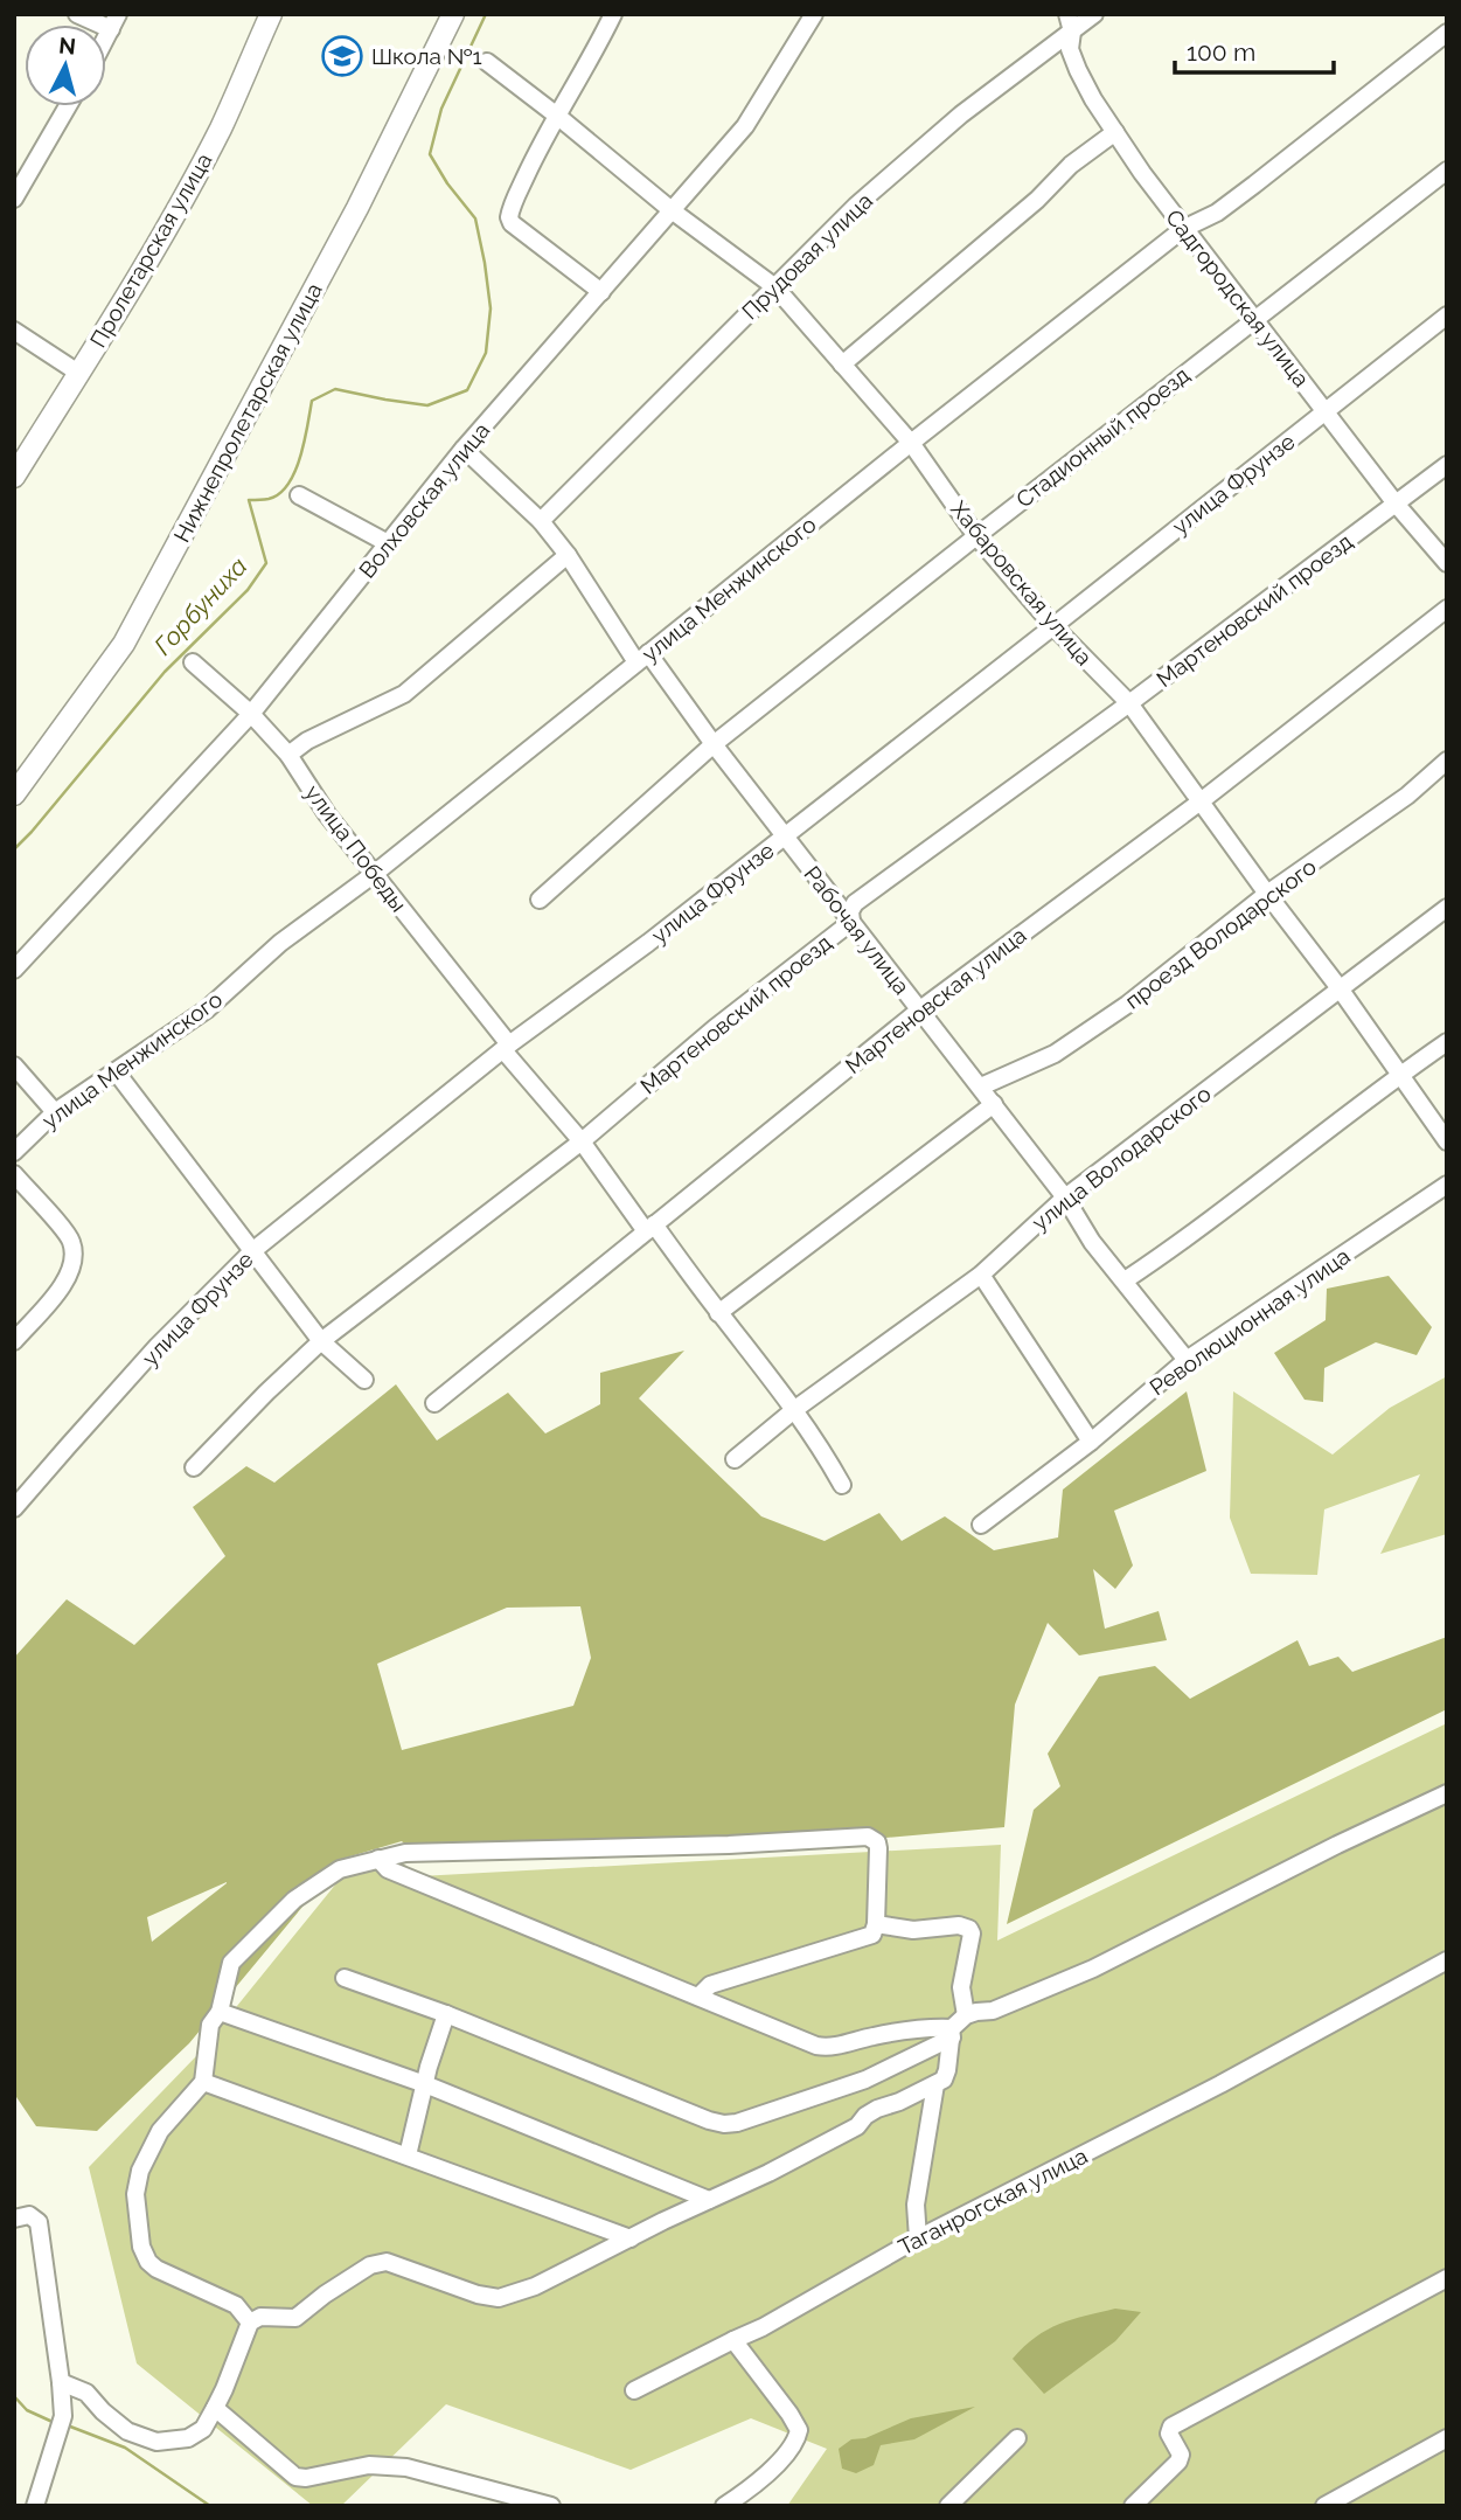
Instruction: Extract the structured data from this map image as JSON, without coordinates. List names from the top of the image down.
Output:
{
  "streets": {
    "main road": ["Пролетарская улица", "Нижнепролетарская улица"],
    "street": [
      "Прудовая улица",
      "Садгородская улица",
      "Стадионный проезд",
      "улица Фрунзе",
      "Волховская улица",
      "Хабаровская улица",
      "улица Менжинского",
      "Мартеновский проезд",
      "улица Победы",
      "Рабочая улица",
      "проезд Володарского",
      "Мартеновская улица",
      "улица Володарского",
      "Революционная улица",
      "Таганрогская улица"
    ]
  },
  "crossings": [
    ["Прудовая улица", "Садгородская улица"],
    ["Прудовая улица", "Хабаровская улица"],
    ["Прудовая улица", "Рабочая улица"],
    ["Садгородская улица", "Стадионный проезд"],
    ["Садгородская улица", "улица Фрунзе"],
    ["Садгородская улица", "улица Менжинского"],
    ["Садгородская улица", "Мартеновский проезд"],
    ["Стадионный проезд", "Хабаровская улица"],
    ["Стадионный проезд", "Рабочая улица"],
    ["улица Фрунзе", "Хабаровская улица"],
    ["улица Фрунзе", "улица Победы"],
    ["улица Фрунзе", "Рабочая улица"],
    ["Волховская улица", "Хабаровская улица"],
    ["Волховская улица", "улица Победы"],
    ["Волховская улица", "Рабочая улица"],
    ["Хабаровская улица", "улица Менжинского"],
    ["Хабаровская улица", "Мартеновский проезд"],
    ["Хабаровская улица", "проезд Володарского"],
    ["Хабаровская улица", "Мартеновская улица"],
    ["Хабаровская улица", "улица Володарского"],
    ["улица Менжинского", "улица Победы"],
    ["улица Менжинского", "Рабочая улица"],
    ["Мартеновский проезд", "улица Победы"],
    ["Мартеновский проезд", "Рабочая улица"],
    ["улица Победы", "Мартеновская улица"],
    ["улица Победы", "улица Володарского"],
    ["Рабочая улица", "проезд Володарского"],
    ["Рабочая улица", "Мартеновская улица"],
    ["Рабочая улица", "улица Володарского"],
    ["Рабочая улица", "Революционная улица"]
  ],
  "water": ["Горбуниха"],
  "places": {
    "school or university": ["Школа №1"]
  },
  "scale_bar": "100 m",
  "north": "top"
}
